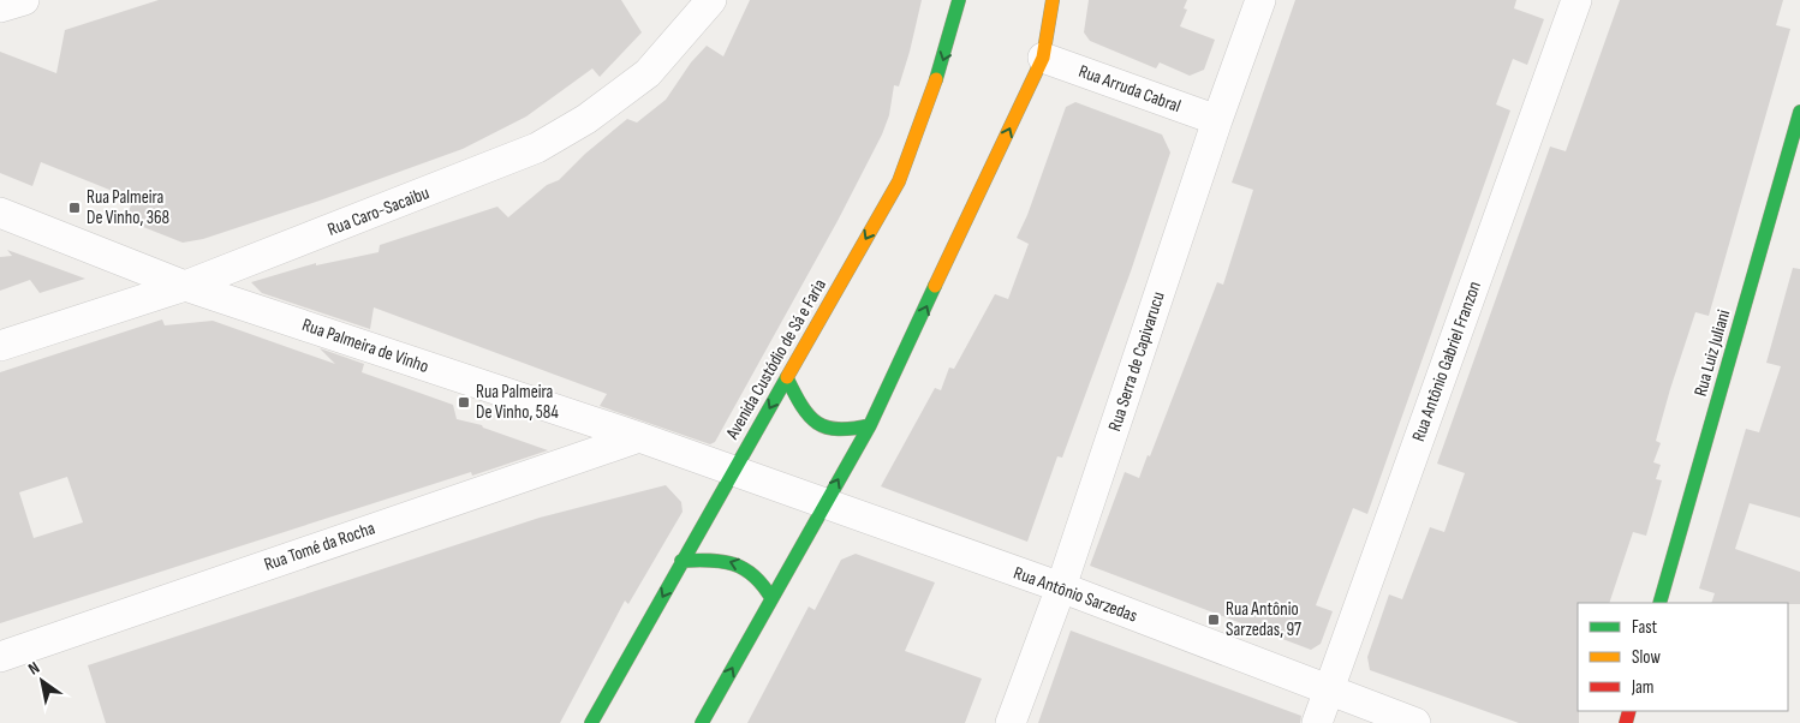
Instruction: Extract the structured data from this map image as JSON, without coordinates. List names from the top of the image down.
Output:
{
  "streets": {
    "street": [
      "Rua Arruda Cabral",
      "Rua Caro-Sacaibu",
      "Rua Palmeira de Vinho",
      "Rua Luiz Juliani",
      "Avenida Custódio de Sá e Faria",
      "Rua Serra de Capivarucu",
      "Rua Antônio Gabriel Franzon",
      "Rua Tomé da Rocha",
      "Rua Antônio Sarzedas"
    ]
  },
  "crossings": [
    ["Rua Arruda Cabral", "Rua Serra de Capivarucu"],
    ["Rua Caro-Sacaibu", "Rua Palmeira de Vinho"],
    ["Rua Palmeira de Vinho", "Avenida Custódio de Sá e Faria"],
    ["Rua Palmeira de Vinho", "Rua Tomé da Rocha"],
    ["Rua Palmeira de Vinho", "Rua Antônio Sarzedas"],
    ["Avenida Custódio de Sá e Faria", "Rua Antônio Sarzedas"],
    ["Rua Serra de Capivarucu", "Rua Antônio Sarzedas"],
    ["Rua Antônio Gabriel Franzon", "Rua Antônio Sarzedas"]
  ],
  "places": {
    "transit": ["Rua Palmeira De Vinho, 368", "Rua Palmeira De Vinho, 584", "Rua Antônio Sarzedas, 97"]
  },
  "legend": ["Fast", "Slow", "Jam"],
  "north": "top left"
}
